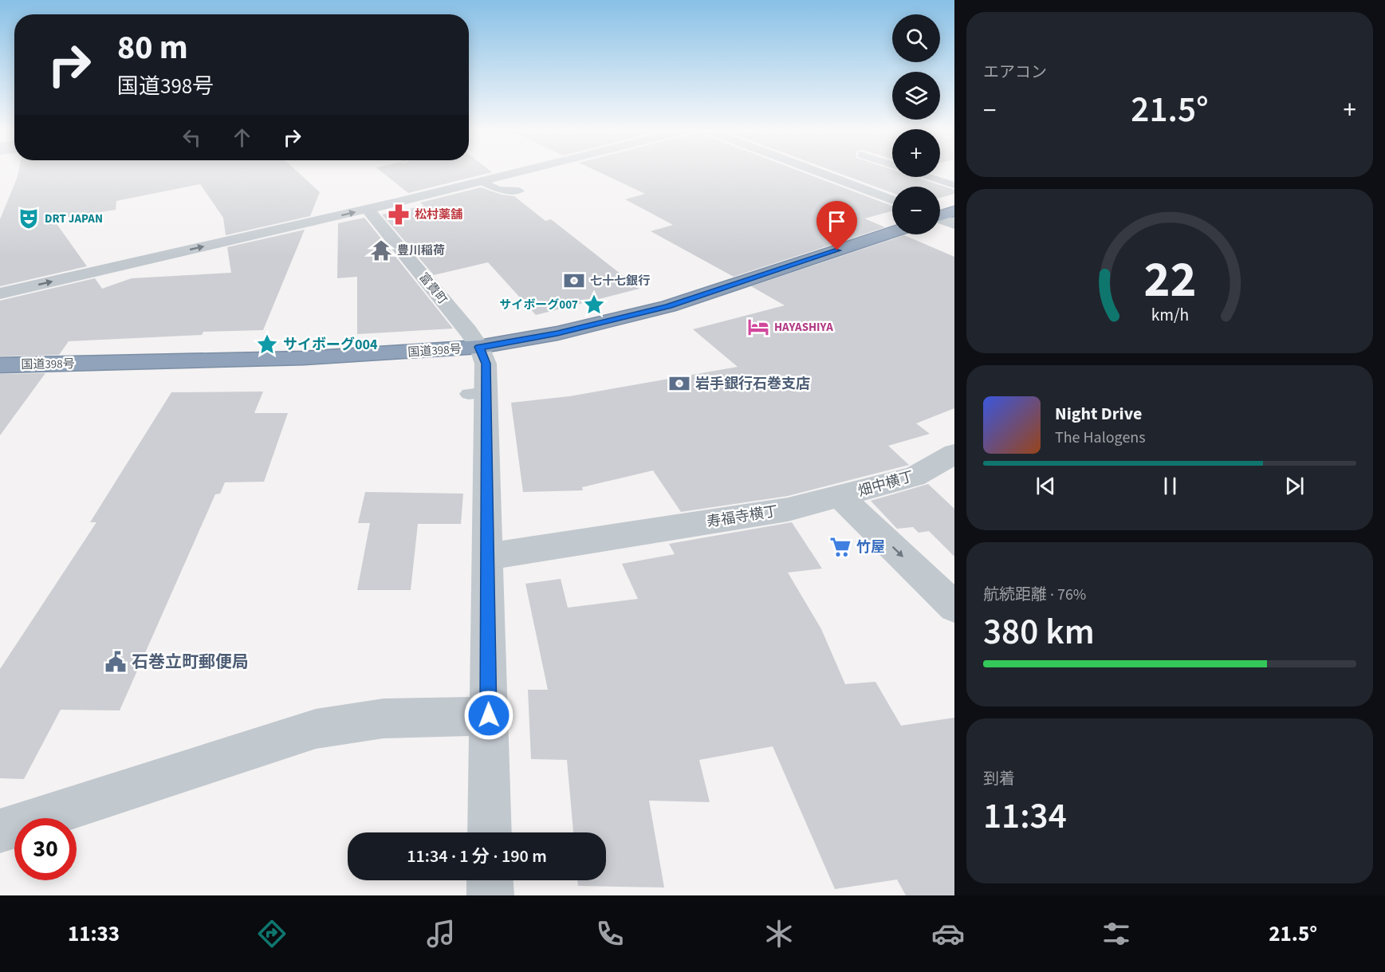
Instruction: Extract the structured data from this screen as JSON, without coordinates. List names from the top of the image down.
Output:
{
  "streets": {
    "highway": ["国道398号"],
    "street": ["富貴町", "畑中横丁", "寿福寺横丁"]
  },
  "crossings": [
    ["富貴町", "国道398号"],
    ["畑中横丁", "寿福寺横丁"]
  ],
  "places": {
    "pharmacy": ["松村薬舗"],
    "theatre": ["DRT JAPAN"],
    "temple": ["豊川稲荷"],
    "bank": ["七十七銀行", "岩手銀行石巻支店"],
    "place": ["サイボーグ007", "サイボーグ004"],
    "hotel": ["HAYASHIYA"],
    "supermarket": ["竹屋"],
    "public building": ["石巻立町郵便局"]
  },
  "page": {
    "tile": [
      "エアコン",
      ["航続距離 · 76%", "380 km"],
      ["到着", "11:34"]
    ],
    "map_buttons": ["+", "−"],
    "turn": ["80 m", "国道398号"],
    "heat": ["−", "21.5°", "+"],
    "song": ["Night Drive", "The Halogens"],
    "limit": "30",
    "trip": "11:34 · 1 分 · 190 m",
    "tabs": ["11:33", "21.5°"],
    "gauge": ["22", "km/h"]
  }
}
